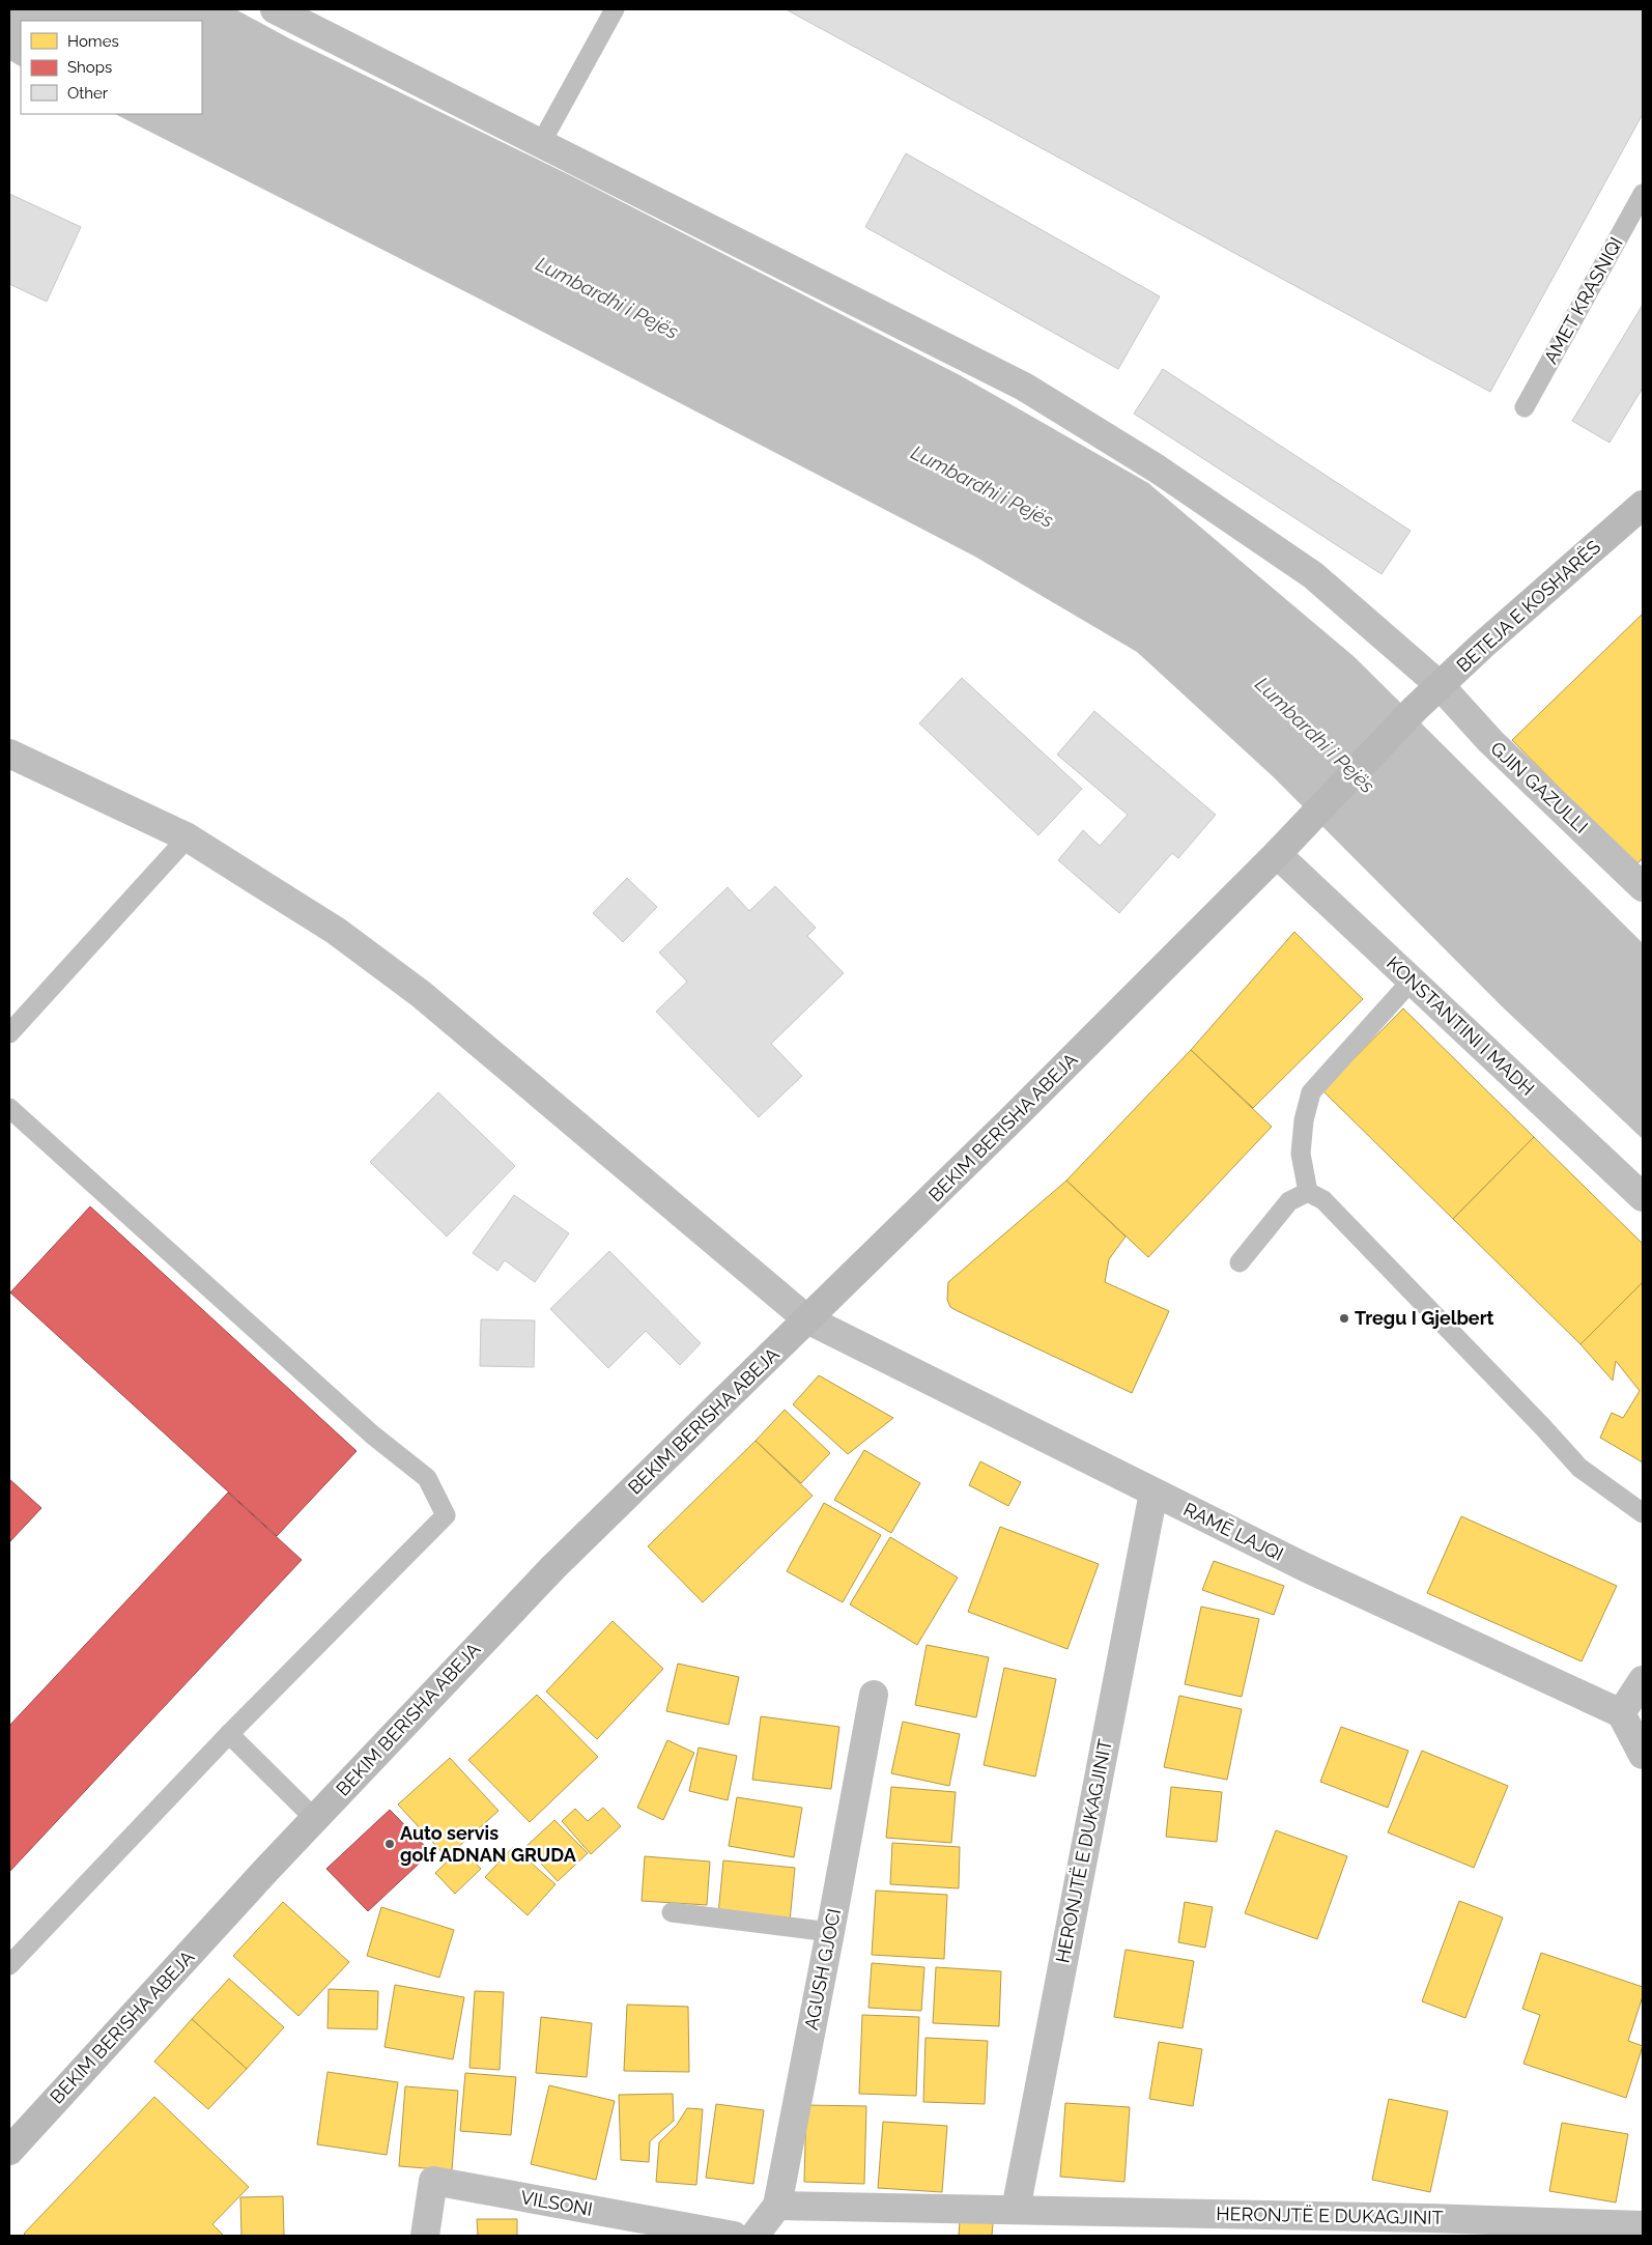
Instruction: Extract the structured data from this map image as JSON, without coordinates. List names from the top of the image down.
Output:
{
  "streets": {
    "street": [
      "BETEJA E KOSHARËS",
      "GJIN GAZULLI",
      "KONSTANTINI I MADH",
      "BEKIM BERISHA ABEJA",
      "RAMĒ LAJQI",
      "HERONJTË E DUKAGJINIT",
      "AGUSH GJOCI",
      "VILSONI"
    ],
    "lane": ["AMET KRASNIQI"]
  },
  "crossings": [
    ["BETEJA E KOSHARËS", "GJIN GAZULLI"],
    ["BETEJA E KOSHARËS", "BEKIM BERISHA ABEJA"],
    ["KONSTANTINI I MADH", "BEKIM BERISHA ABEJA"],
    ["BEKIM BERISHA ABEJA", "RAMĒ LAJQI"],
    ["RAMĒ LAJQI", "HERONJTË E DUKAGJINIT"],
    ["HERONJTË E DUKAGJINIT", "AGUSH GJOCI"]
  ],
  "water": ["Lumbardhi i Pejës"],
  "places": ["Tregu I Gjelbert", "Auto servis golf ADNAN GRUDA"],
  "legend": ["Homes", "Shops", "Other"]
}
